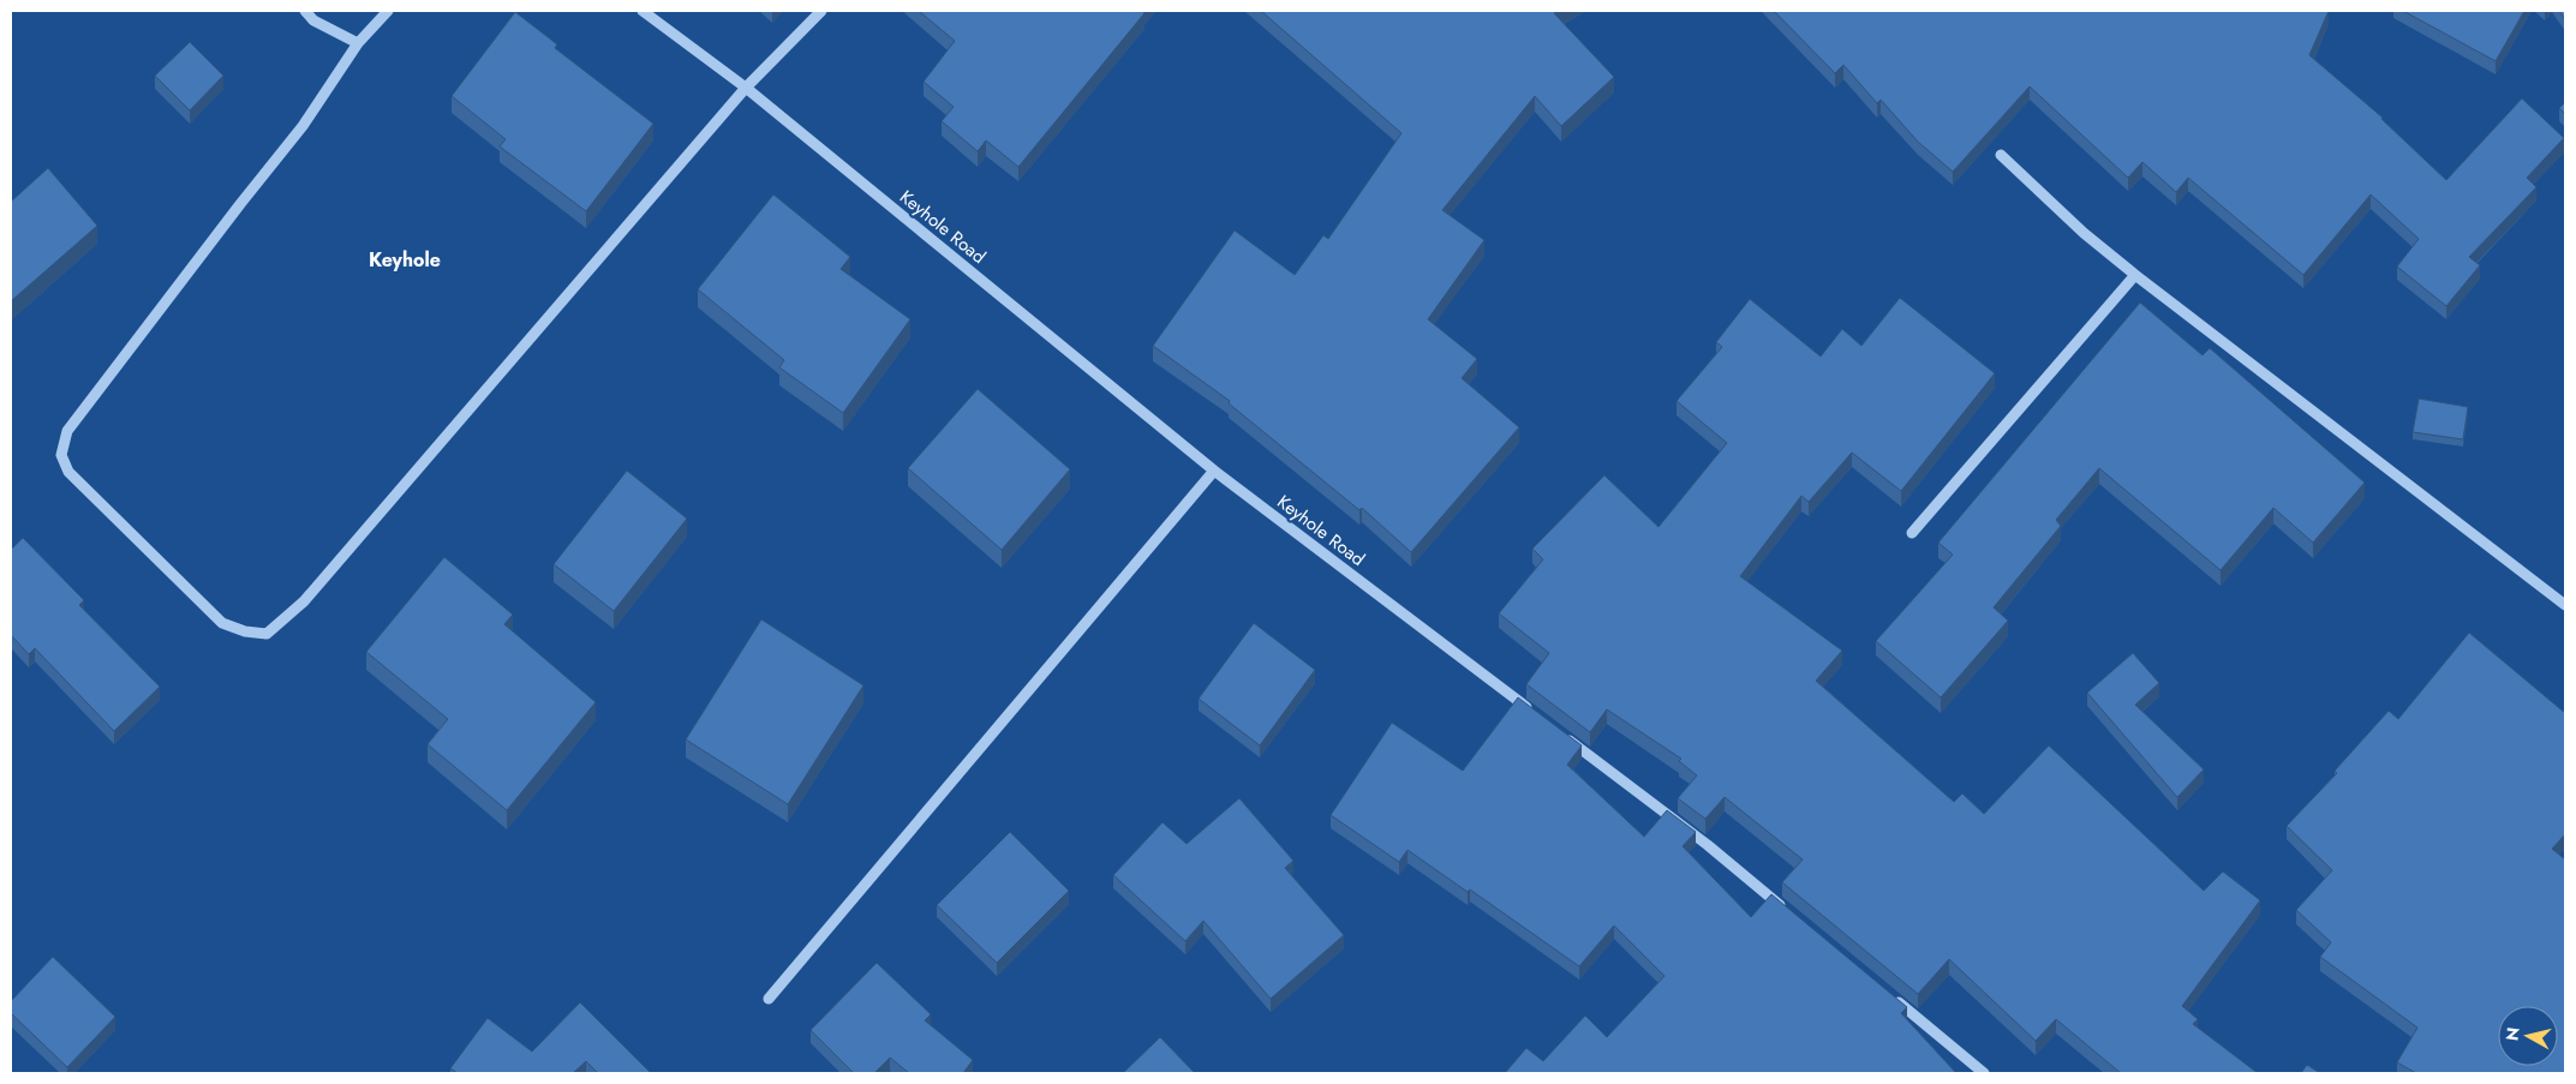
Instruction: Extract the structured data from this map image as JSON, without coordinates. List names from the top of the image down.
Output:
{
  "streets": {
    "street": ["Keyhole Road"]
  },
  "districts": ["Keyhole"],
  "north": "left"
}
